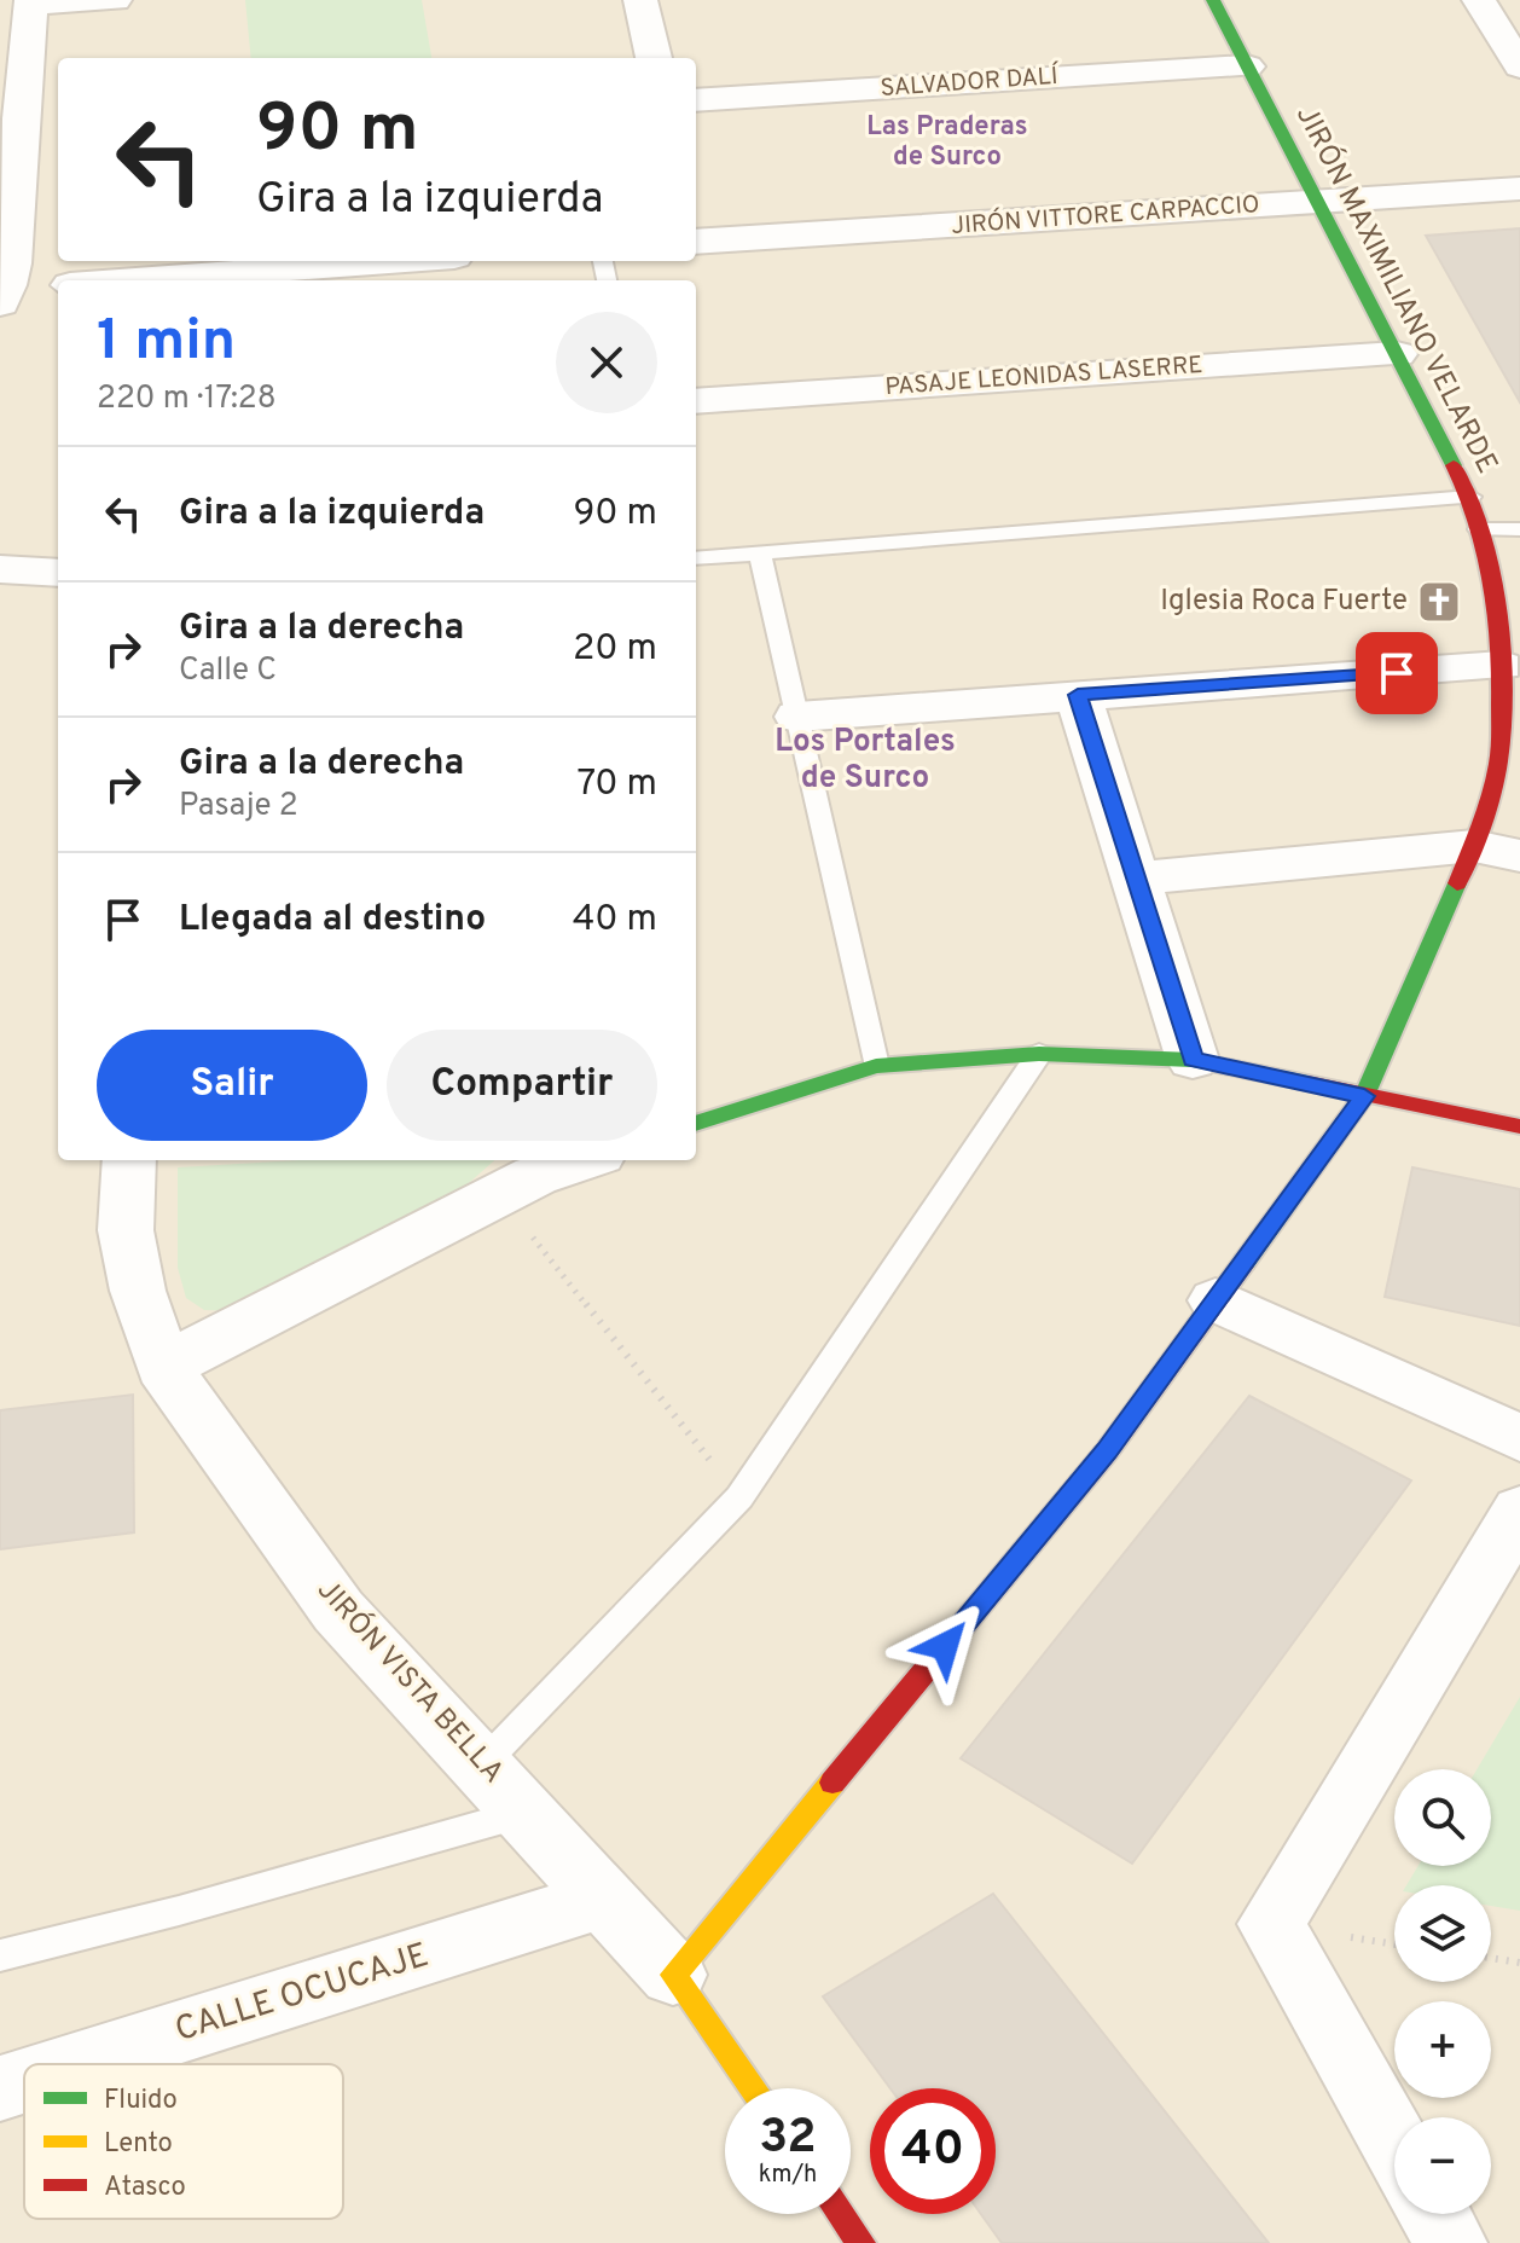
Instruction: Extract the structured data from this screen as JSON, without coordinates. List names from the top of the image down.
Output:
{
  "streets": {
    "street": [
      "SALVADOR DALÍ",
      "JIRÓN VITTORE CARPACCIO",
      "JIRÓN MAXIMILIANO VELARDE",
      "PASAJE LEONIDAS LASERRE",
      "JIRÓN VISTA BELLA",
      "CALLE OCUCAJE"
    ]
  },
  "crossings": [
    ["SALVADOR DALÍ", "JIRÓN MAXIMILIANO VELARDE"],
    ["JIRÓN VITTORE CARPACCIO", "JIRÓN MAXIMILIANO VELARDE"],
    ["JIRÓN MAXIMILIANO VELARDE", "PASAJE LEONIDAS LASERRE"],
    ["JIRÓN MAXIMILIANO VELARDE", "JIRÓN VISTA BELLA"],
    ["JIRÓN VISTA BELLA", "CALLE OCUCAJE"]
  ],
  "districts": ["Las Praderas de Surco", "Los Portales de Surco"],
  "places": {
    "church": ["Iglesia Roca Fuerte"]
  },
  "legend": ["Fluido", "Lento", "Atasco"],
  "page": {
    "turn": ["90 m", "Gira a la izquierda"],
    "heading": ["1 min", "220 m · 17:28"],
    "list": [
      {
        "name": "Gira a la izquierda",
        "value": "90 m"
      },
      {
        "name": "Gira a la derecha",
        "note": "Calle C",
        "value": "20 m"
      },
      {
        "name": "Gira a la derecha",
        "note": "Pasaje 2",
        "value": "70 m"
      },
      {
        "name": "Llegada al destino",
        "value": "40 m"
      }
    ],
    "buttons": ["Salir", "Compartir"],
    "map_buttons": ["+", "−"],
    "speed": "32 km/h",
    "limit": "40"
  }
}
